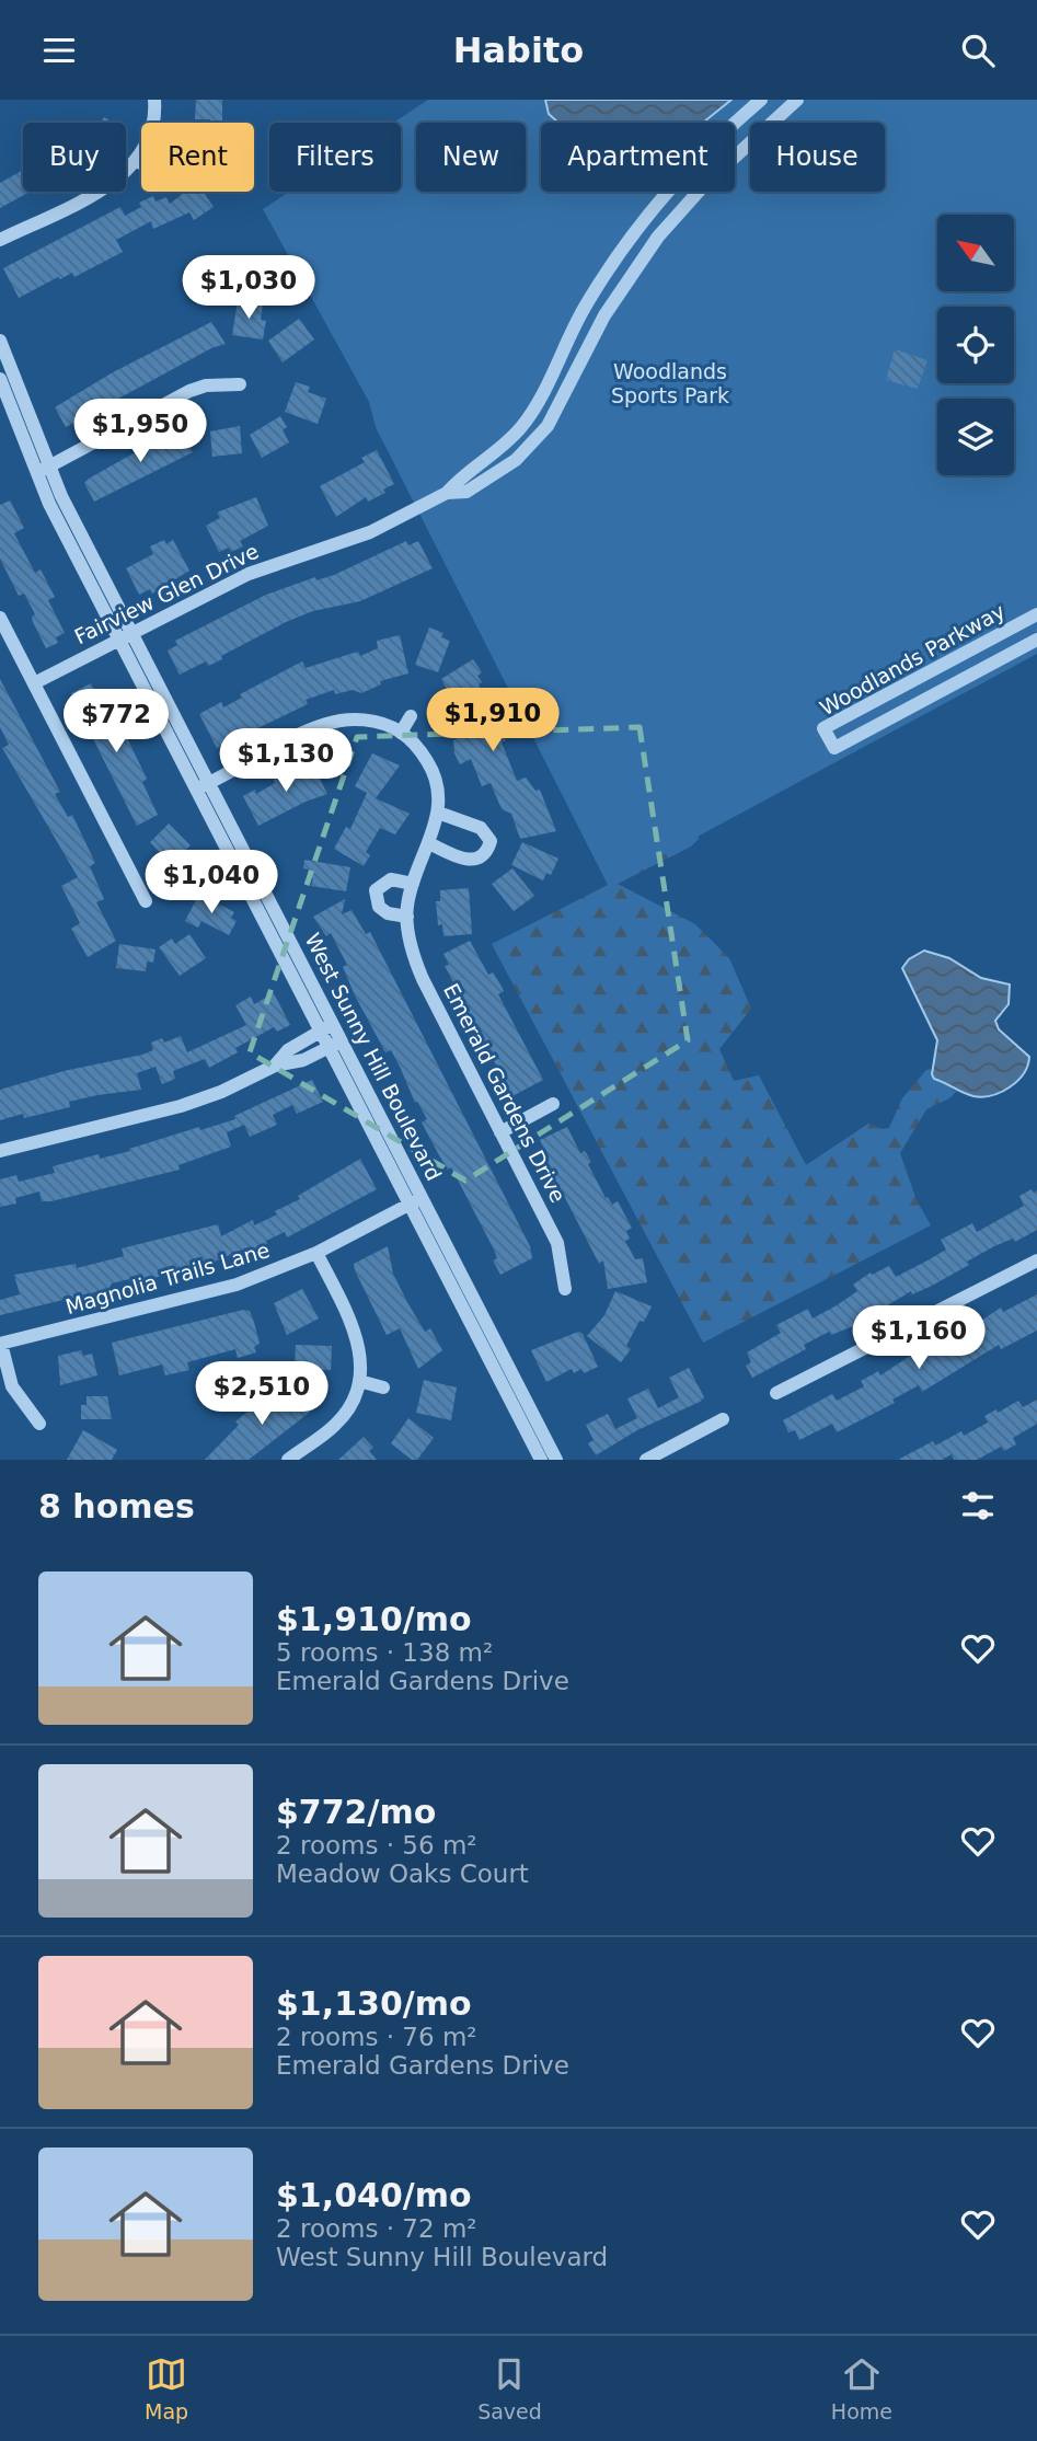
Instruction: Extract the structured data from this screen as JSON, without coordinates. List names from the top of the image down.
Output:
{
  "streets": {
    "street": [
      "Fairview Glen Drive",
      "Woodlands Parkway",
      "West Sunny Hill Boulevard",
      "Emerald Gardens Drive",
      "Magnolia Trails Lane"
    ]
  },
  "crossings": [
    ["Fairview Glen Drive", "West Sunny Hill Boulevard"],
    ["West Sunny Hill Boulevard", "Magnolia Trails Lane"]
  ],
  "parks": ["Woodlands Sports Park"],
  "north": "top left",
  "page": {
    "header": "Habito",
    "chip": [
      "Buy",
      "Rent",
      "Filters",
      "New",
      "Apartment",
      "House"
    ],
    "price": [
      "$1,030",
      "$1,950",
      "$1,910",
      "$772",
      "$1,130",
      "$1,040",
      "$1,160",
      "$2,510"
    ],
    "heading": "8 homes",
    "list": [
      {
        "name": "$1,910/mo",
        "note": "5 rooms · 138 m² · Emerald Gardens Drive"
      },
      {
        "name": "$772/mo",
        "note": "2 rooms · 56 m² · Meadow Oaks Court"
      },
      {
        "name": "$1,130/mo",
        "note": "2 rooms · 76 m² · Emerald Gardens Drive"
      },
      {
        "name": "$1,040/mo",
        "note": "2 rooms · 72 m² · West Sunny Hill Boulevard"
      }
    ],
    "tabs": ["Map", "Saved", "Home"]
  }
}
